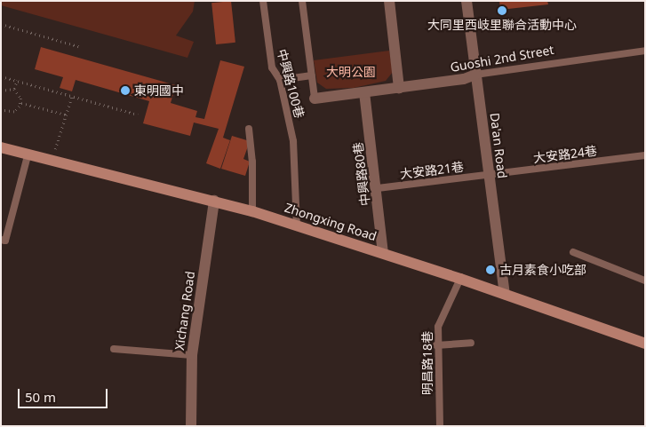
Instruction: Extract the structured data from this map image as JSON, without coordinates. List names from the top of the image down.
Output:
{
  "streets": {
    "main road": ["Zhongxing Road"],
    "street": [
      "Guoshi 2nd Street",
      "Da'an Road",
      "中興路80巷",
      "Xichang Road"
    ],
    "lane": [
      "中興路100巷",
      "大安路24巷",
      "大安路21巷",
      "明昌路18巷"
    ]
  },
  "crossings": [
    ["Guoshi 2nd Street", "Da'an Road"],
    ["Guoshi 2nd Street", "中興路80巷"],
    ["中興路100巷", "Zhongxing Road"],
    ["Da'an Road", "大安路24巷"],
    ["Da'an Road", "大安路21巷"],
    ["Da'an Road", "Zhongxing Road"],
    ["大安路24巷", "大安路21巷"],
    ["大安路21巷", "中興路80巷"],
    ["中興路80巷", "Zhongxing Road"],
    ["Zhongxing Road", "Xichang Road"],
    ["Zhongxing Road", "明昌路18巷"]
  ],
  "parks": ["大明公園"],
  "places": ["大同里西岐里聯合活動中心", "東明國中", "古月素食小吃部"],
  "scale_bar": "50 m"
}
